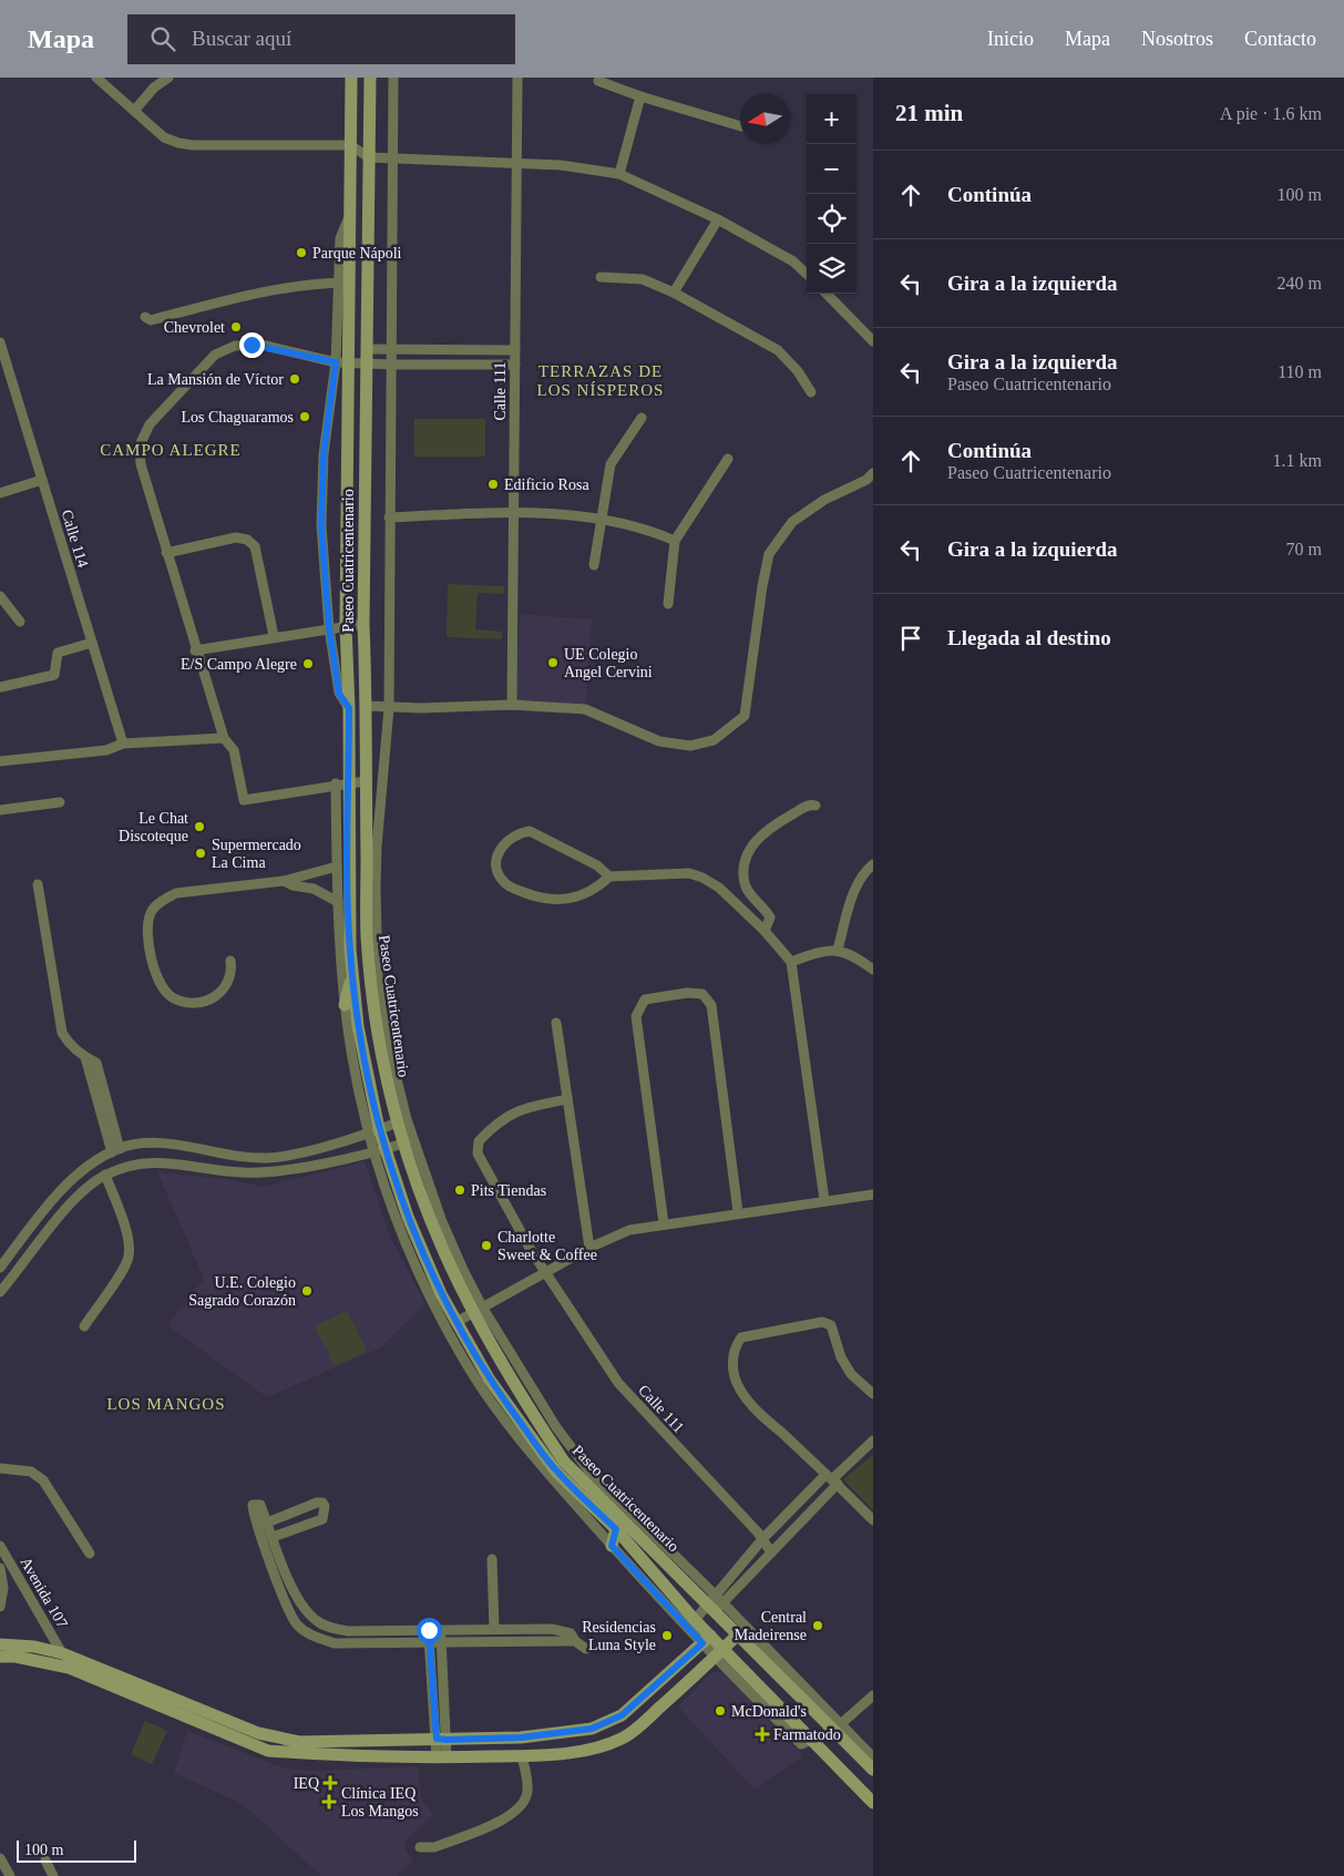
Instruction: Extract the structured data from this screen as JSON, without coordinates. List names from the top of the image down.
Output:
{
  "streets": {
    "street": [
      "Calle 111",
      "Calle 114",
      "Paseo Cuatricentenario",
      "Avenida 107"
    ]
  },
  "districts": ["TERRAZAS DE LOS NÍSPEROS", "CAMPO ALEGRE", "LOS MANGOS"],
  "places": {
    "other": [
      "Parque Nápoli",
      "Chevrolet",
      "La Mansión de Víctor",
      "Los Chaguaramos",
      "Edificio Rosa",
      "UE Colegio Angel Cervini",
      "E/S Campo Alegre",
      "Le Chat Discoteque",
      "Supermercado La Cima",
      "Pits Tiendas",
      "Charlotte Sweet & Coffee",
      "U.E. Colegio Sagrado Corazón",
      "Central Madeirense",
      "Residencias Luna Style",
      "McDonald's"
    ],
    "health": ["Farmatodo", "IEQ", "Clínica IEQ Los Mangos"]
  },
  "scale_bar": "100 m",
  "north": "left",
  "page": {
    "header": "Mapa",
    "search": "Buscar aquí",
    "nav": [
      "Inicio",
      "Mapa",
      "Nosotros",
      "Contacto"
    ],
    "heading": ["21 min", "A pie · 1.6 km"],
    "map_buttons": ["+", "−"],
    "list": [
      ["Continúa", "100 m"],
      ["Gira a la izquierda", "240 m"],
      ["Gira a la izquierda", "Paseo Cuatricentenario", "110 m"],
      ["Continúa", "Paseo Cuatricentenario", "1.1 km"],
      ["Gira a la izquierda", "70 m"],
      "Llegada al destino"
    ],
    "scale": "100 m"
  }
}
